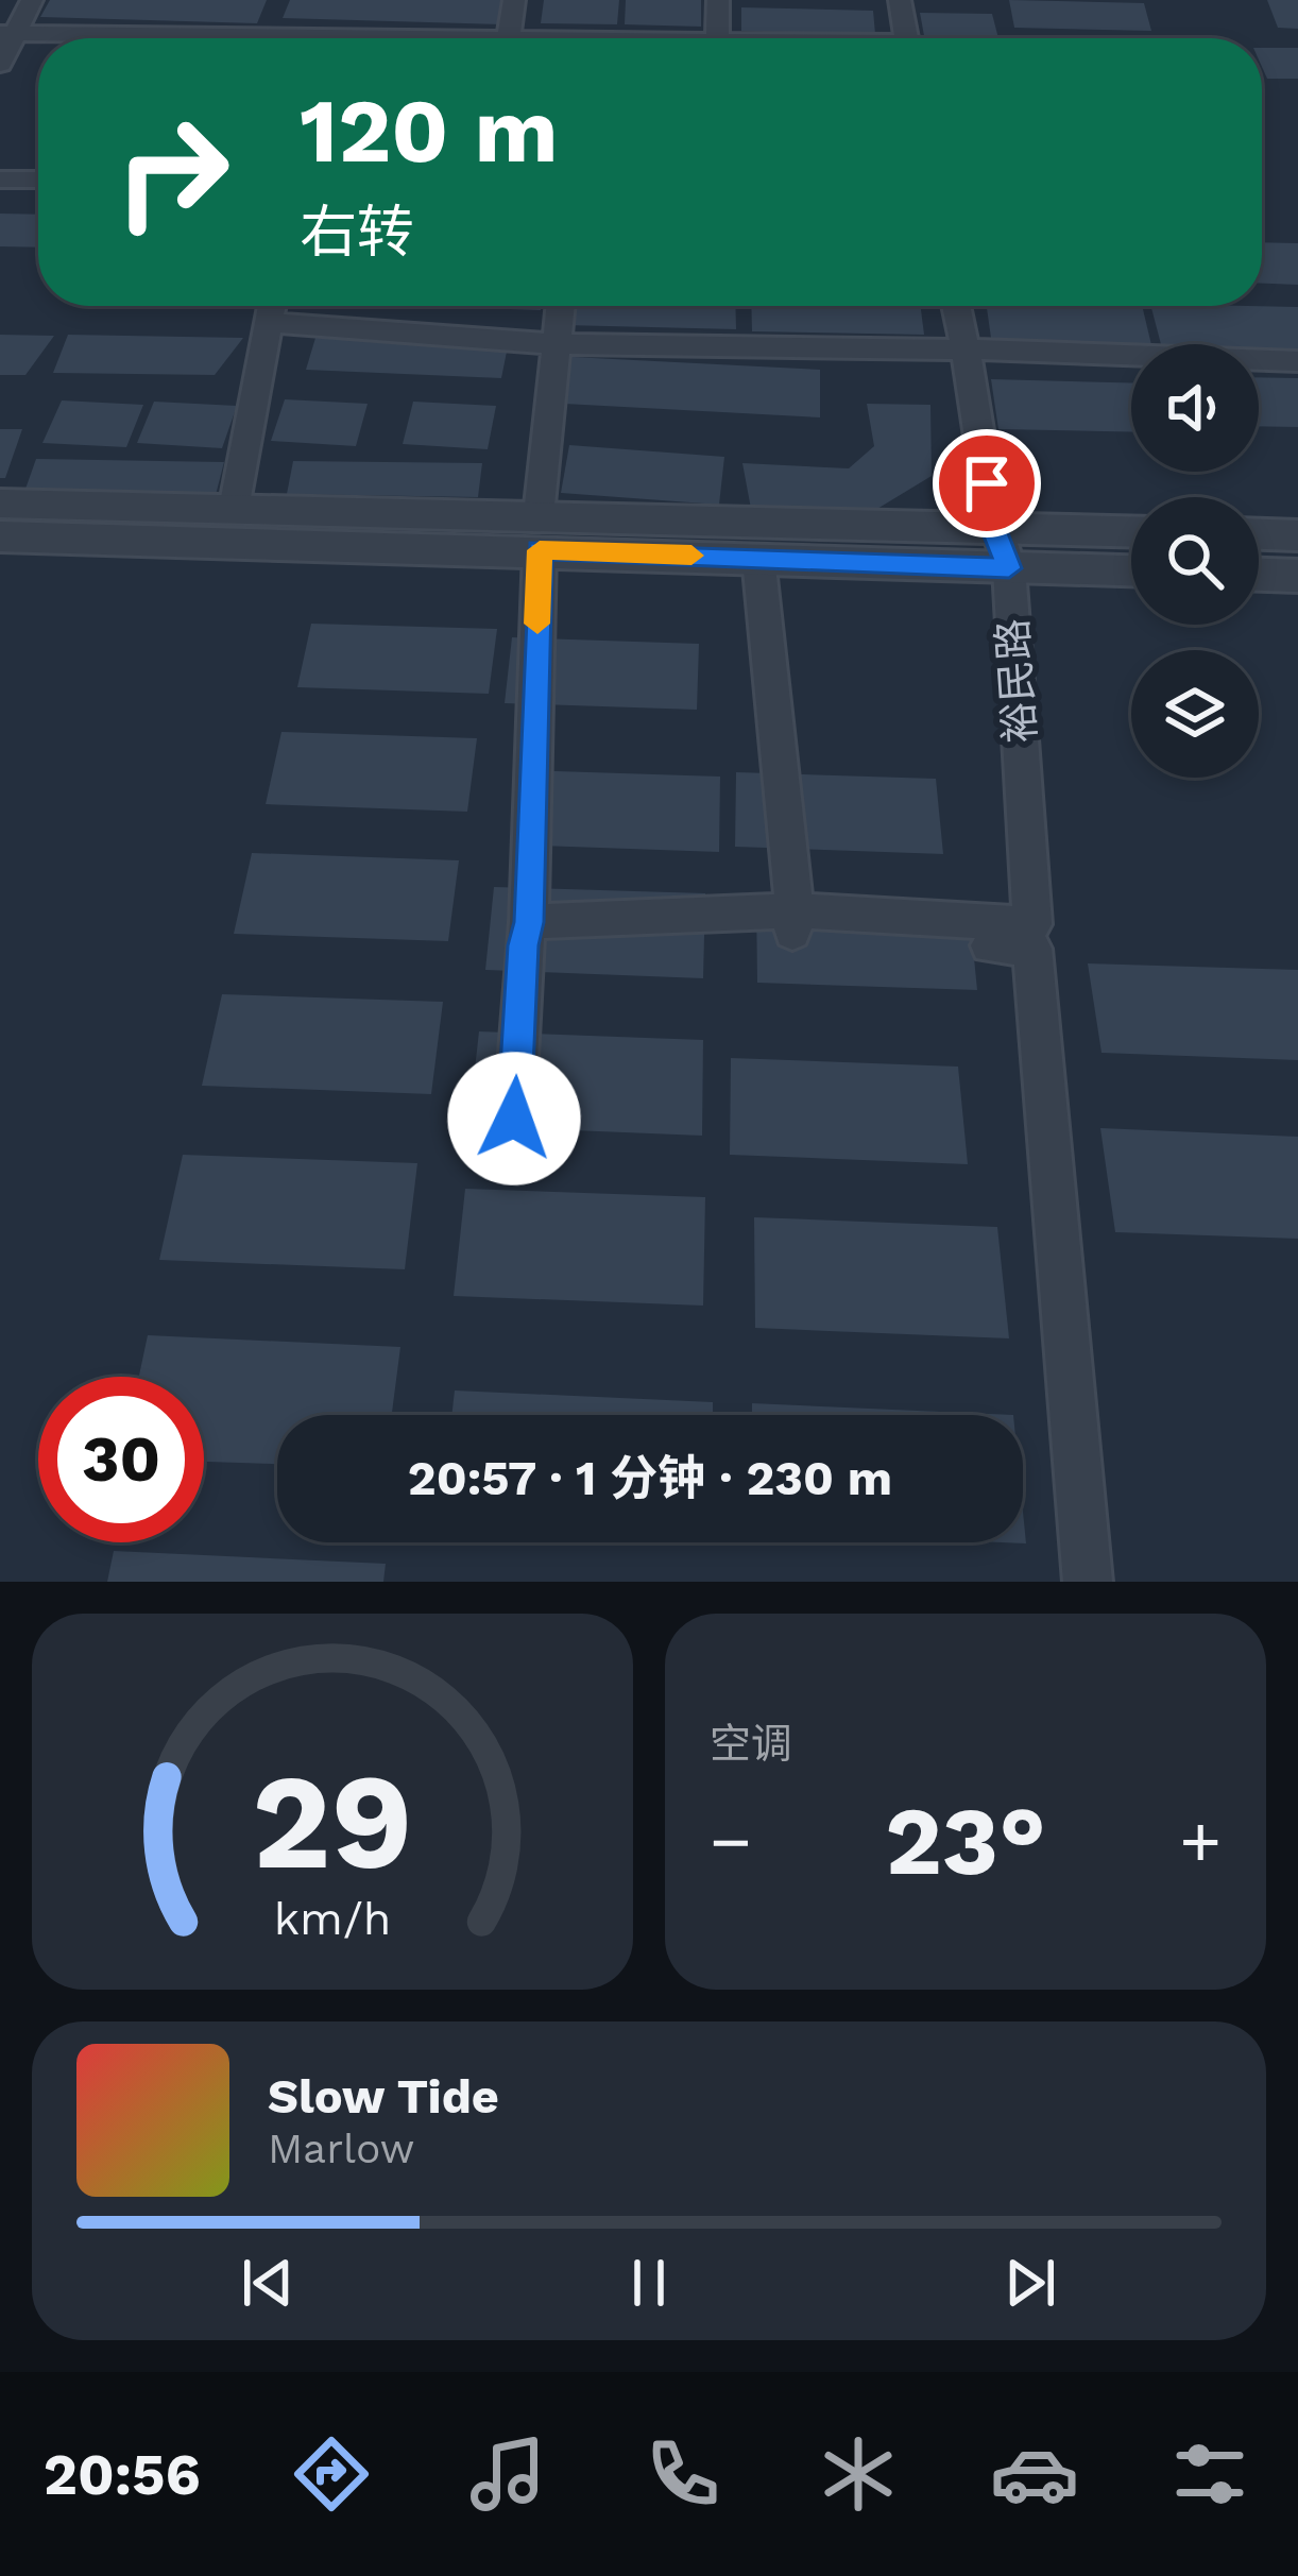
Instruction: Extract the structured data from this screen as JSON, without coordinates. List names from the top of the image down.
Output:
{
  "streets": {
    "street": ["裕民路"]
  },
  "page": {
    "turn": ["120 m", "右转"],
    "limit": "30",
    "trip": "20:57 · 1 分钟 · 230 m",
    "tile": "空调",
    "heat": ["−", "23°", "+"],
    "song": ["Slow Tide", "Marlow"],
    "tabs": "20:56",
    "gauge": ["29", "km/h"]
  }
}
